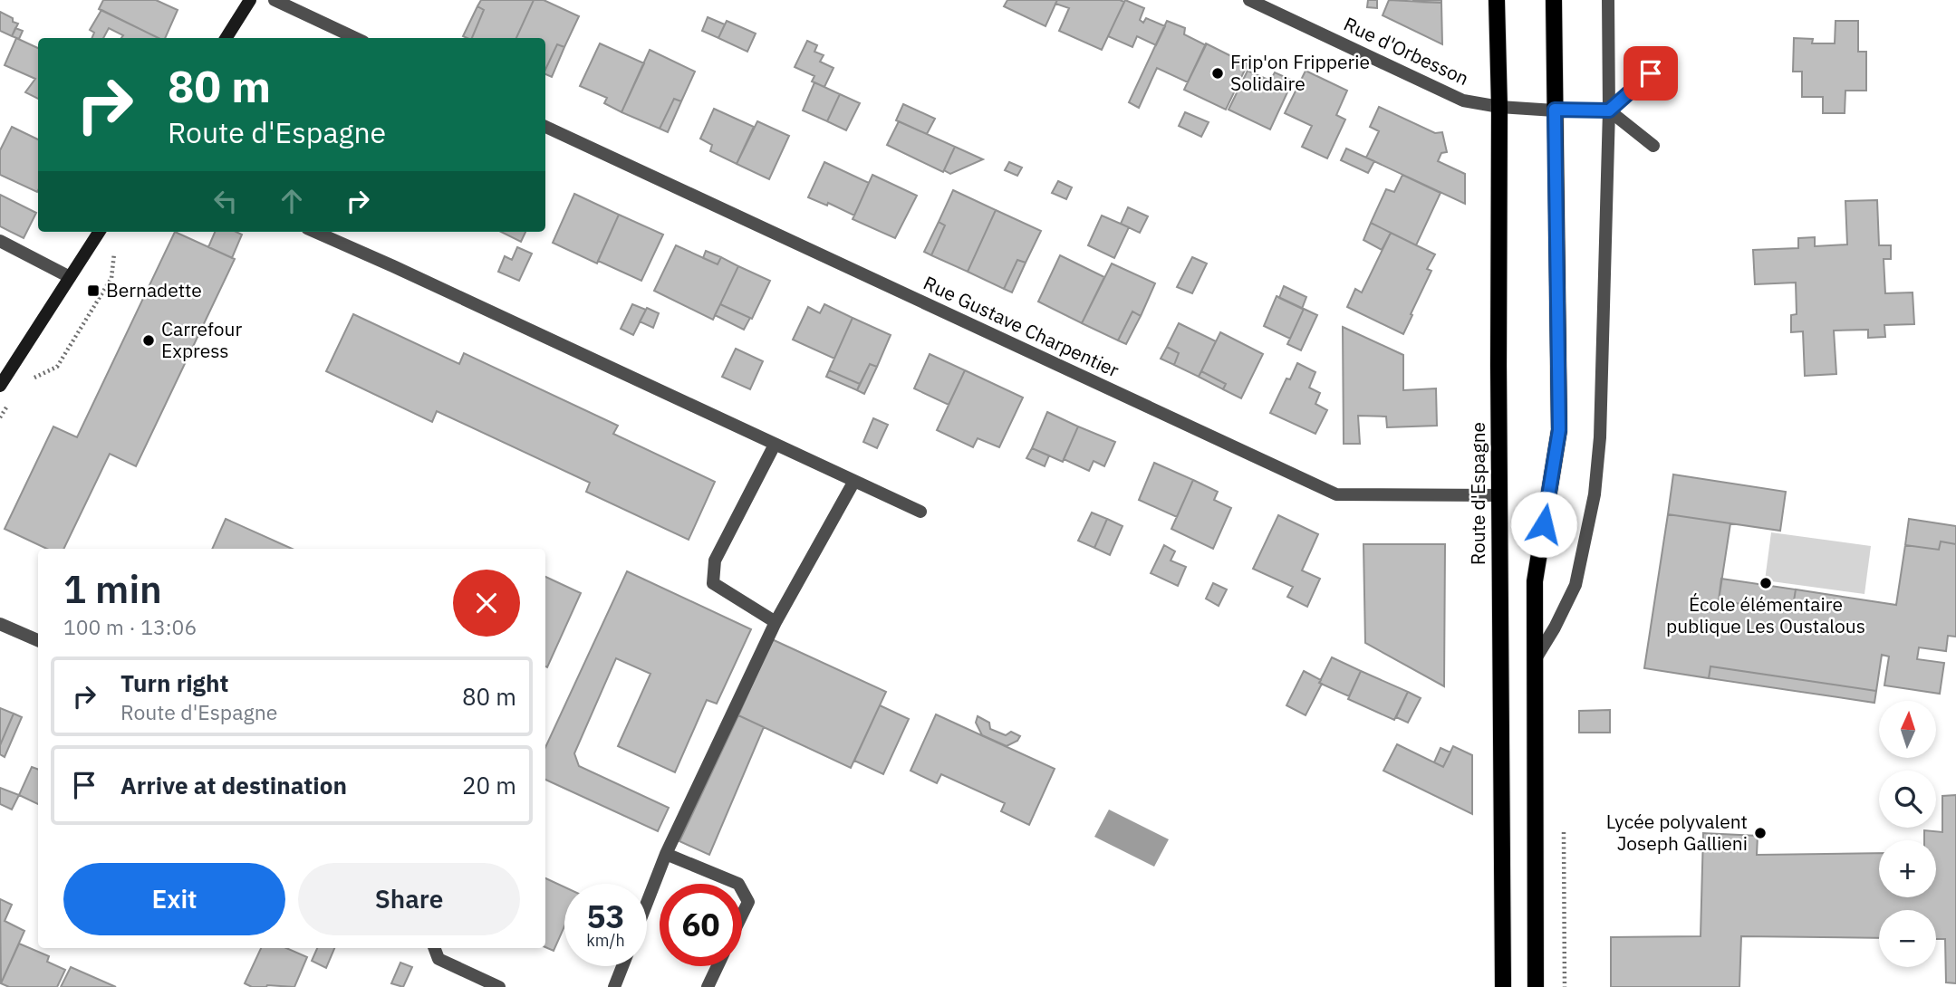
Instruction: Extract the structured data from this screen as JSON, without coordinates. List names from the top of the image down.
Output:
{
  "streets": {
    "main road": ["Route d'Espagne"],
    "street": ["Rue d'Orbesson", "Rue Gustave Charpentier"]
  },
  "crossings": [
    ["Rue d'Orbesson", "Route d'Espagne"],
    ["Rue Gustave Charpentier", "Route d'Espagne"]
  ],
  "places": {
    "other": [
      "Frip'on Fripperie Solidaire",
      "Carrefour Express",
      "École élémentaire publique Les Oustalous",
      "Lycée polyvalent Joseph Gallieni"
    ],
    "transit": ["Bernadette"]
  },
  "north": "top",
  "page": {
    "turn": ["80 m", "Route d'Espagne"],
    "heading": ["1 min", "100 m · 13:06"],
    "list": [
      {
        "name": "Turn right",
        "note": "Route d'Espagne",
        "value": "80 m"
      },
      {
        "name": "Arrive at destination",
        "value": "20 m"
      }
    ],
    "map_buttons": ["+", "−"],
    "buttons": ["Exit", "Share"],
    "speed": "53 km/h",
    "limit": "60"
  }
}
